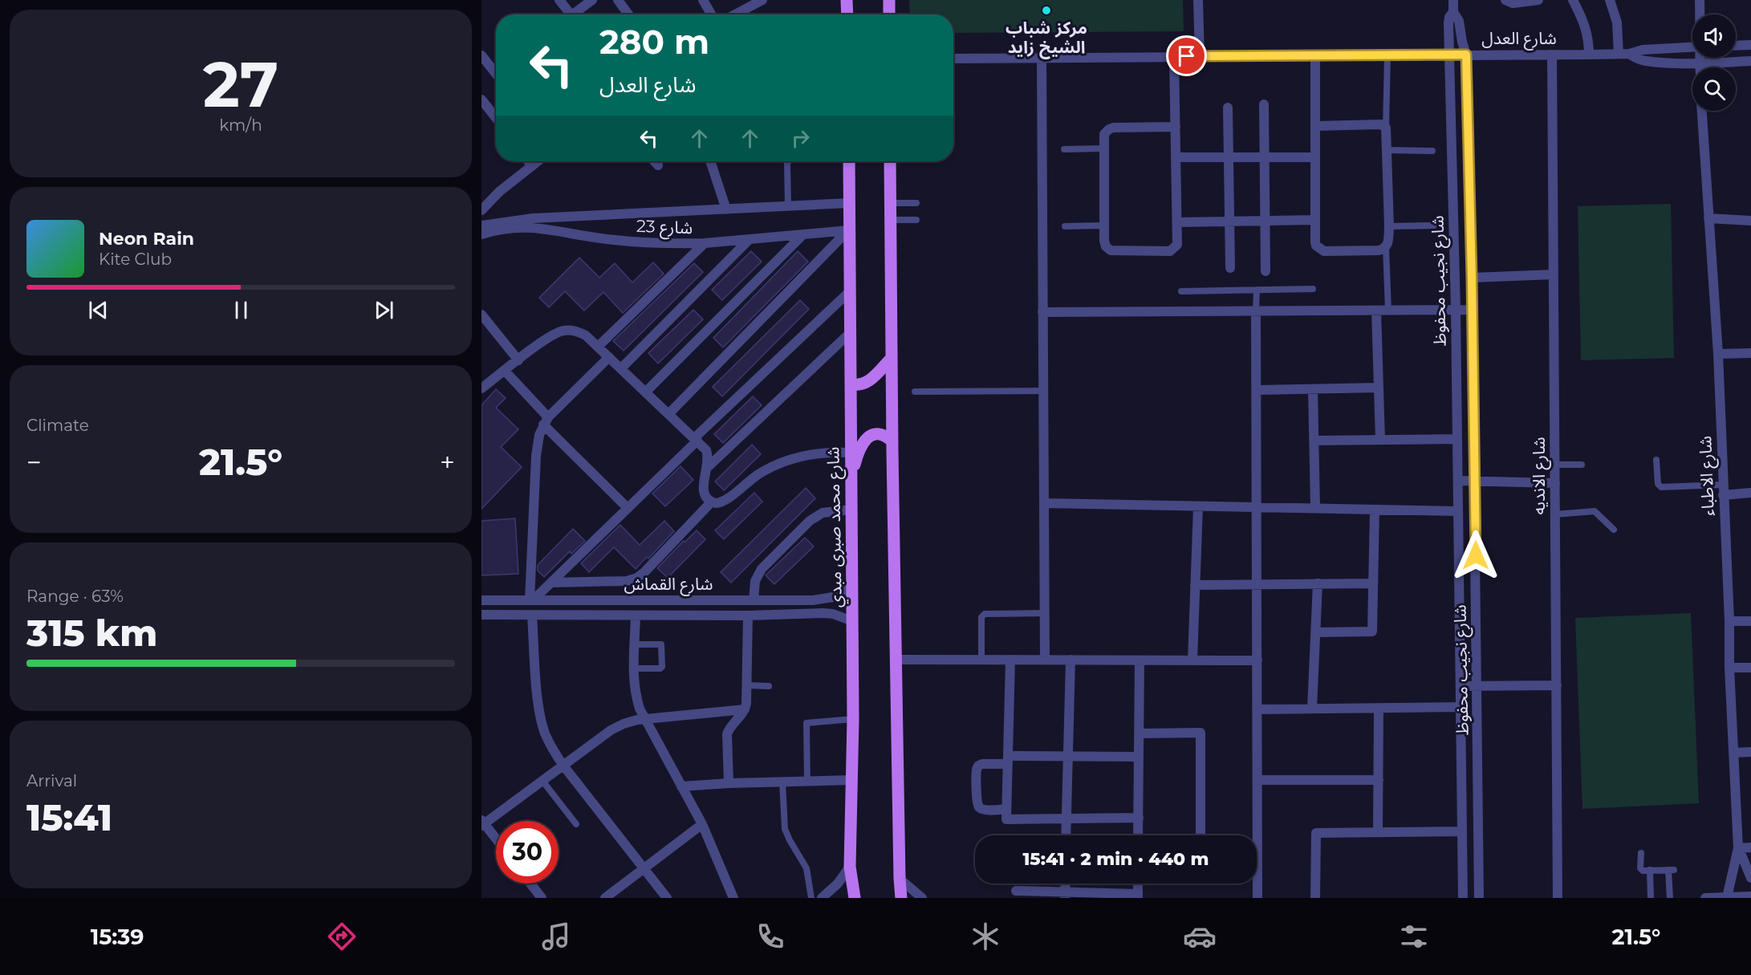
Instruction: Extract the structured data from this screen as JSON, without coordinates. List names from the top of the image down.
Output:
{
  "streets": {
    "main road": ["شارع محمد صبرى مبدي"],
    "street": [
      "شارع العدل",
      "شارع 23",
      "شارع نجيب محفوظ",
      "شارع الانديه",
      "شارع الاطباء",
      "شارع القماش"
    ]
  },
  "crossings": [
    ["شارع العدل", "شارع نجيب محفوظ"],
    ["شارع العدل", "شارع الانديه"],
    ["شارع 23", "شارع محمد صبرى مبدي"],
    ["شارع محمد صبرى مبدي", "شارع القماش"]
  ],
  "places": ["مركز شباب الشيخ زايد"],
  "page": {
    "tile": [
      ["27", "km/h"],
      "Climate",
      ["Range · 63%", "315 km"],
      ["Arrival", "15:41"]
    ],
    "turn": ["280 m", "شارع العدل"],
    "song": ["Neon Rain", "Kite Club"],
    "heat": ["−", "21.5°", "+"],
    "limit": "30",
    "trip": "15:41 · 2 min · 440 m",
    "tabs": ["15:39", "21.5°"]
  }
}
